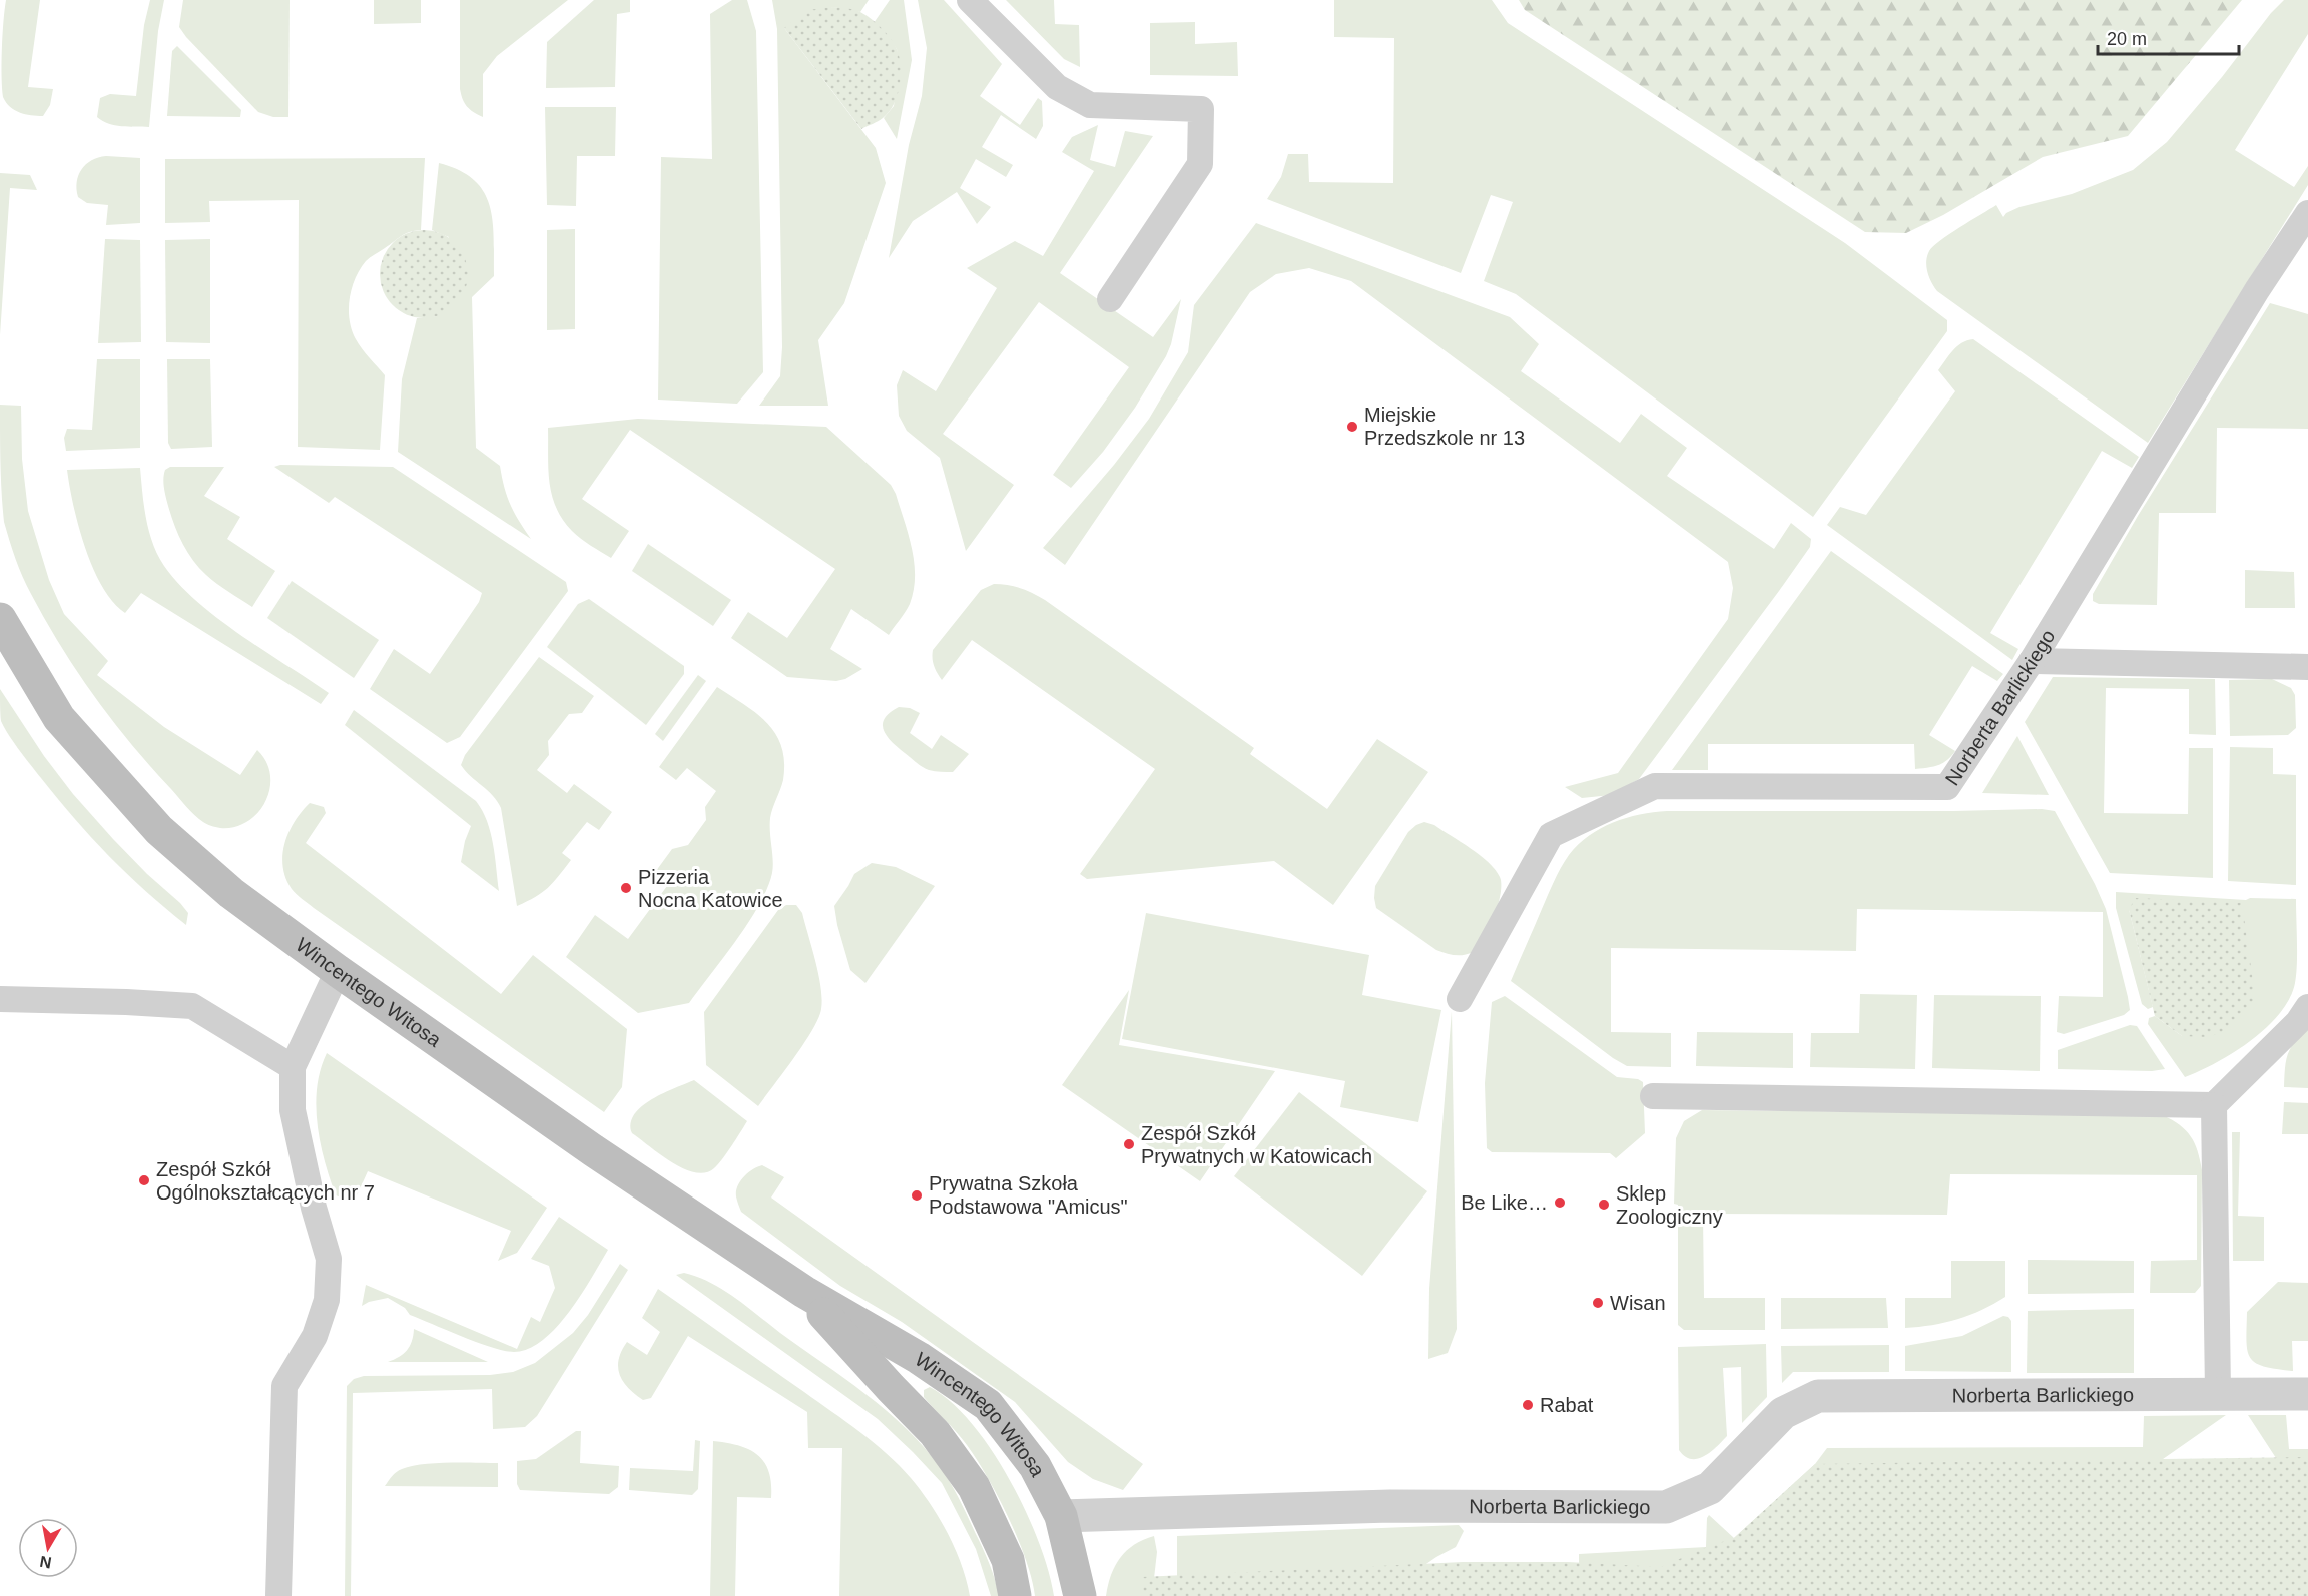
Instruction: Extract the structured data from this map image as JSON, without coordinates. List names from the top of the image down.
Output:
{
  "streets": {
    "street": ["Norberta Barlickiego", "Wincentego Witosa"]
  },
  "crossings": [
    ["Norberta Barlickiego", "Wincentego Witosa"]
  ],
  "places": [
    "Miejskie Przedszkole nr 13",
    "Pizzeria Nocna Katowice",
    "Zespół Szkół Prywatnych w Katowicach",
    "Zespół Szkół Ogólnokształcących nr 7",
    "Prywatna Szkoła Podstawowa \"Amicus\"",
    "Be Like…",
    "Sklep Zoologiczny",
    "Wisan",
    "Rabat"
  ],
  "scale_bar": "20 m",
  "north": "bottom"
}
